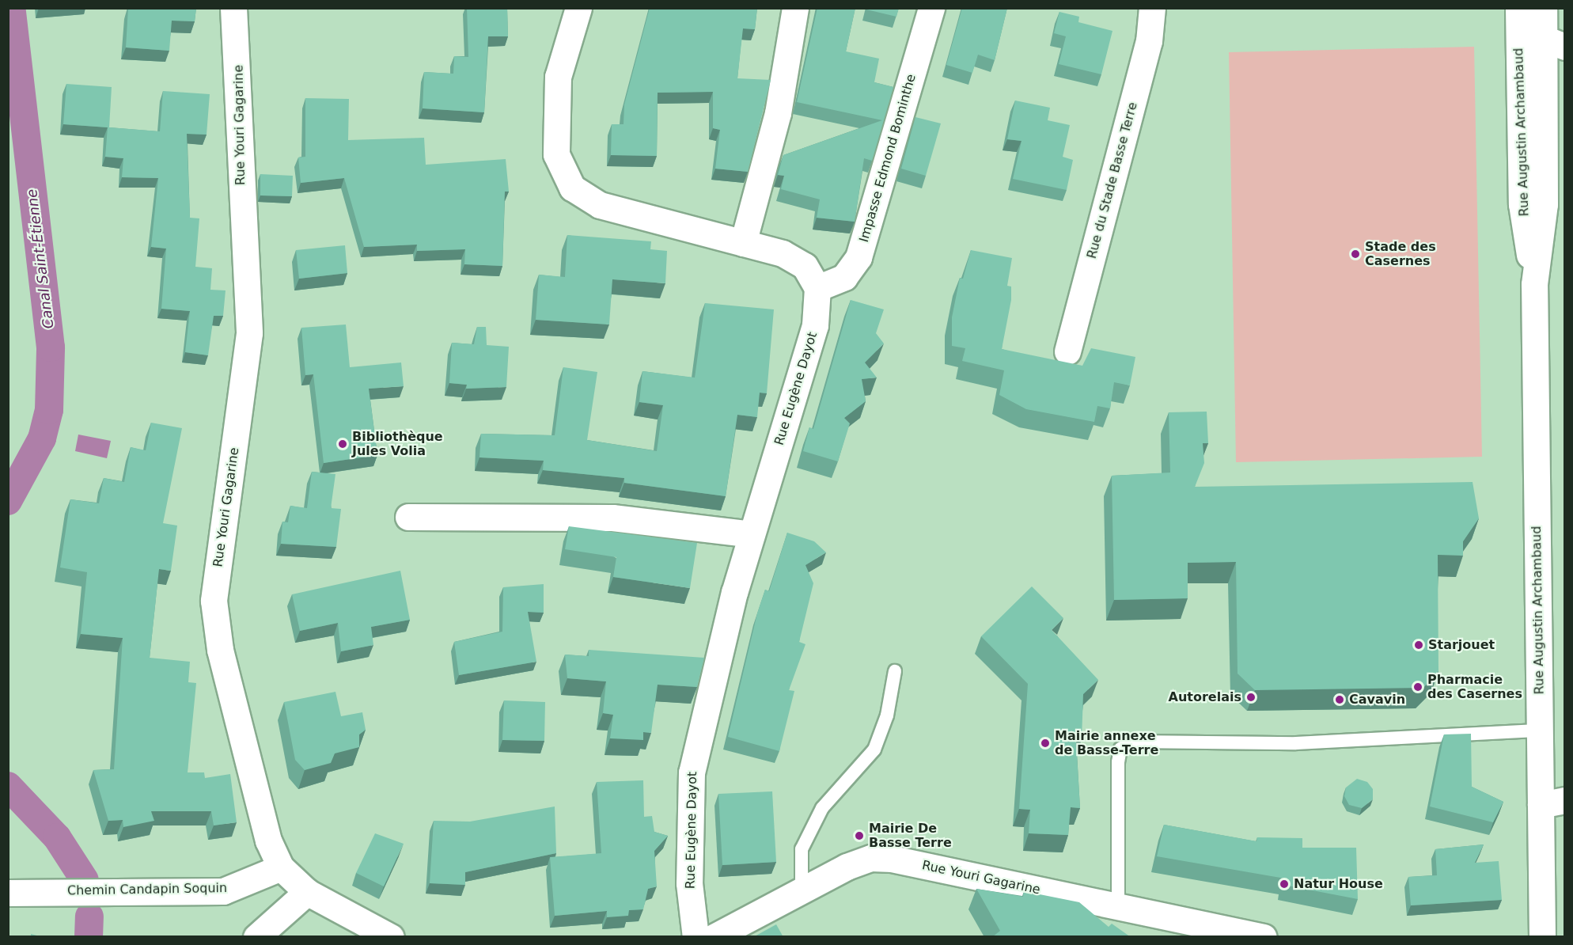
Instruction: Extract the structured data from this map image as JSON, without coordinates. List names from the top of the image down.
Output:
{
  "streets": {
    "street": [
      "Rue Youri Gagarine",
      "Rue Augustin Archambaud",
      "Impasse Edmond Bominthe",
      "Rue du Stade Basse Terre",
      "Rue Eugène Dayot",
      "Chemin Candapin Soquin"
    ]
  },
  "crossings": [
    ["Rue Youri Gagarine", "Chemin Candapin Soquin"],
    ["Impasse Edmond Bominthe", "Rue Eugène Dayot"]
  ],
  "water": ["Canal Saint-Étienne"],
  "places": [
    "Stade des Casernes",
    "Bibliothèque Jules Volia",
    "Starjouet",
    "Pharmacie des Casernes",
    "Autorelais",
    "Cavavin",
    "Mairie annexe de Basse-Terre",
    "Mairie De Basse Terre",
    "Natur House"
  ]
}
